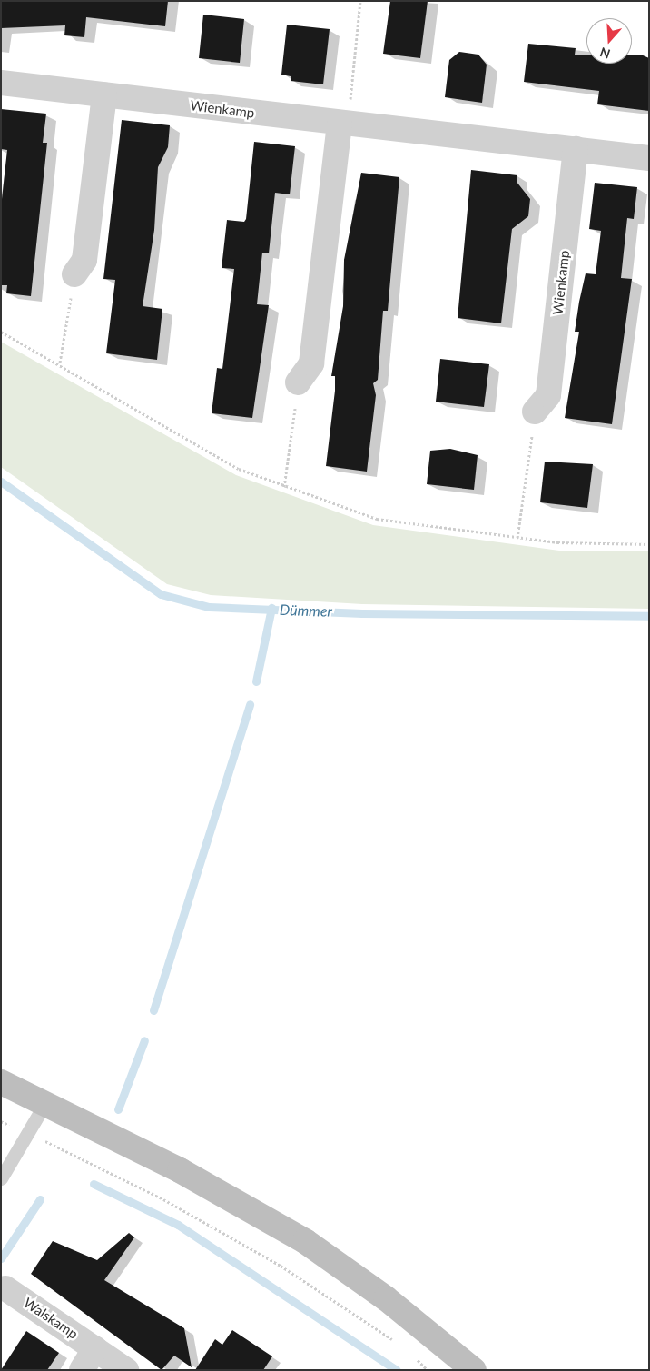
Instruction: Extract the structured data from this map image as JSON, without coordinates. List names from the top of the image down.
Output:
{
  "streets": {
    "street": ["Wienkamp", "Walskamp"]
  },
  "water": ["Dümmer"],
  "north": "bottom"
}
